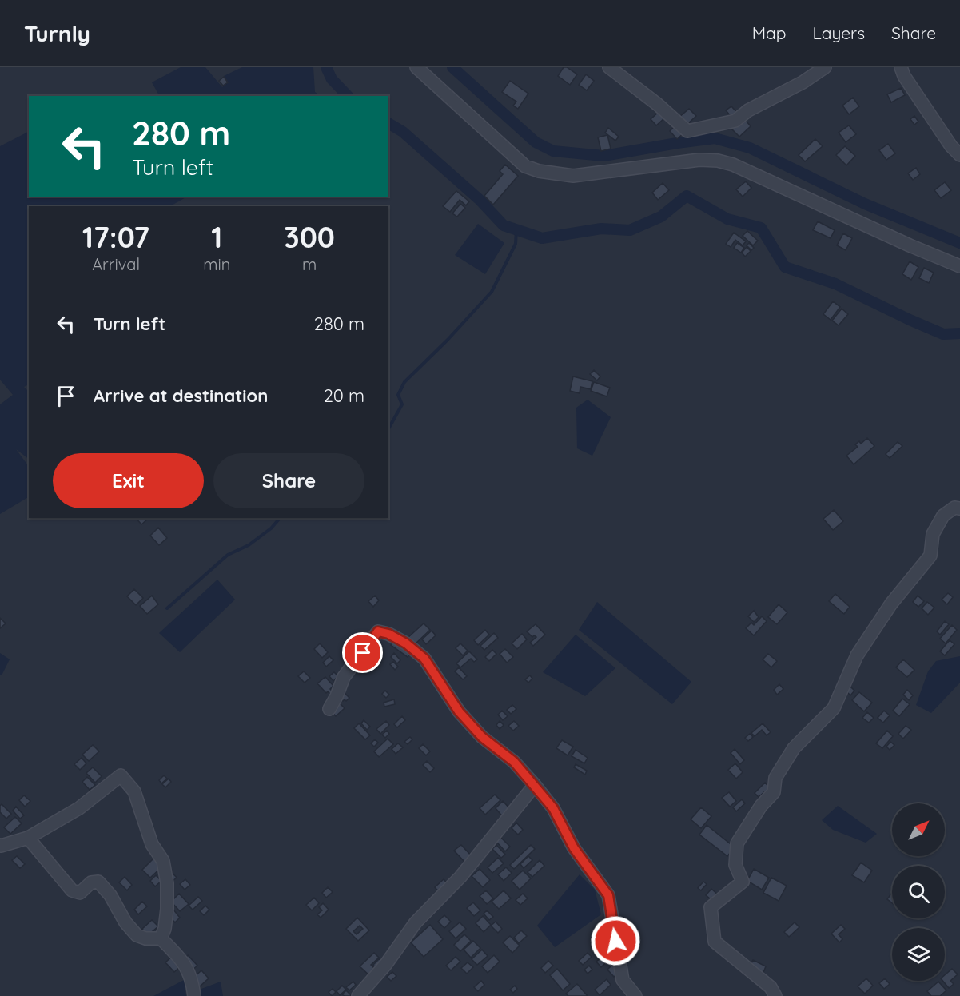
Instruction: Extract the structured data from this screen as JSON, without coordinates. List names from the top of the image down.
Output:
{
  "north": "top right",
  "page": {
    "header": "Turnly",
    "nav": ["Map", "Layers", "Share"],
    "turn": ["280 m", "Turn left"],
    "eta": [
      "17:07",
      "Arrival",
      "1",
      "min",
      "300",
      "m"
    ],
    "list": [
      {
        "name": "Turn left",
        "value": "280 m"
      },
      {
        "name": "Arrive at destination",
        "value": "20 m"
      }
    ],
    "buttons": ["Exit", "Share"]
  }
}
